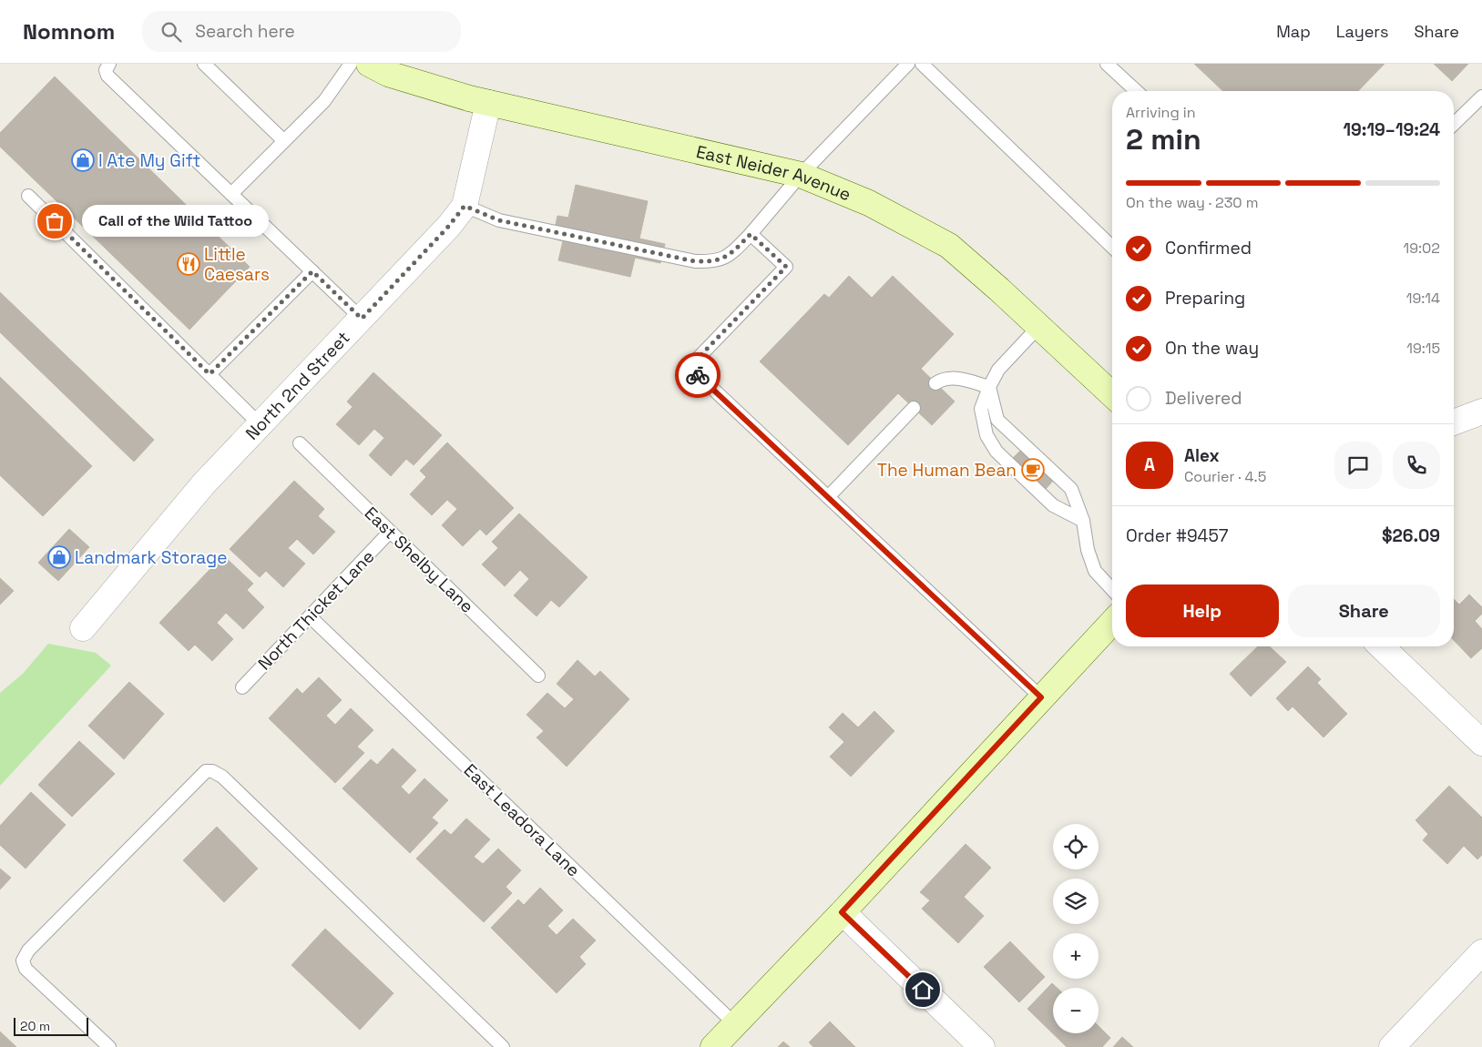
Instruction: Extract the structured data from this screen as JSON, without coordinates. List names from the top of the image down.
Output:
{
  "streets": {
    "main road": ["East Neider Avenue"],
    "street": ["North 2nd Street"],
    "lane": ["East Shelby Lane", "North Thicket Lane", "East Leadora Lane"]
  },
  "crossings": [
    ["East Neider Avenue", "North 2nd Street"],
    ["East Shelby Lane", "North Thicket Lane"],
    ["North Thicket Lane", "East Leadora Lane"]
  ],
  "places": {
    "shop": ["I Ate My Gift", "Landmark Storage"],
    "other": ["Call of the Wild Tattoo"],
    "restaurant": ["Little Caesars"],
    "cafe": ["The Human Bean"]
  },
  "scale_bar": "20 m",
  "page": {
    "header": "Nomnom",
    "search": "Search here",
    "nav": ["Map", "Layers", "Share"],
    "heading": ["2 min", "Arriving in", "19:19–19:24"],
    "panel": [
      "Alex",
      "Courier · 4.5",
      "Order #9457",
      "$26.09"
    ],
    "bar": "On the way · 230 m",
    "bubble": "Call of the Wild Tattoo",
    "list": [
      ["Confirmed", "19:02"],
      ["Preparing", "19:14"],
      ["On the way", "19:15"],
      "Delivered"
    ],
    "round": "A",
    "buttons": ["Help", "Share"],
    "map_buttons": ["+", "−"],
    "scale": "20 m"
  }
}
